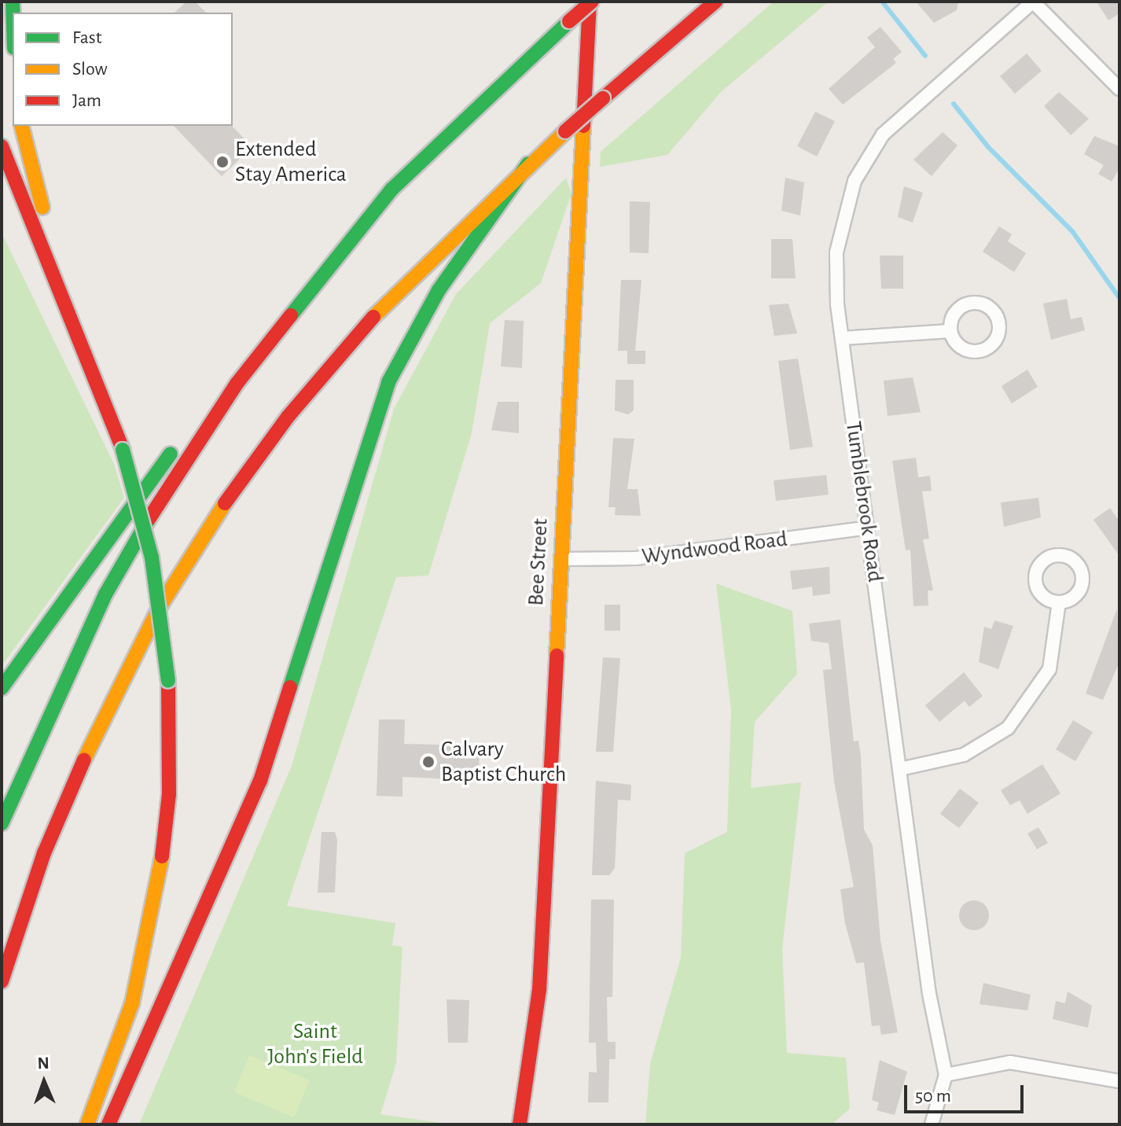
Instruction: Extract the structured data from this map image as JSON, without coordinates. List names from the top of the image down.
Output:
{
  "streets": {
    "main road": ["Bee Street"],
    "street": ["Tumblebrook Road", "Wyndwood Road"]
  },
  "crossings": [
    ["Tumblebrook Road", "Wyndwood Road"],
    ["Wyndwood Road", "Bee Street"]
  ],
  "parks": ["Saint John's Field"],
  "places": ["Extended Stay America", "Calvary Baptist Church"],
  "legend": ["Fast", "Slow", "Jam"],
  "scale_bar": "50 m",
  "north": "top"
}
